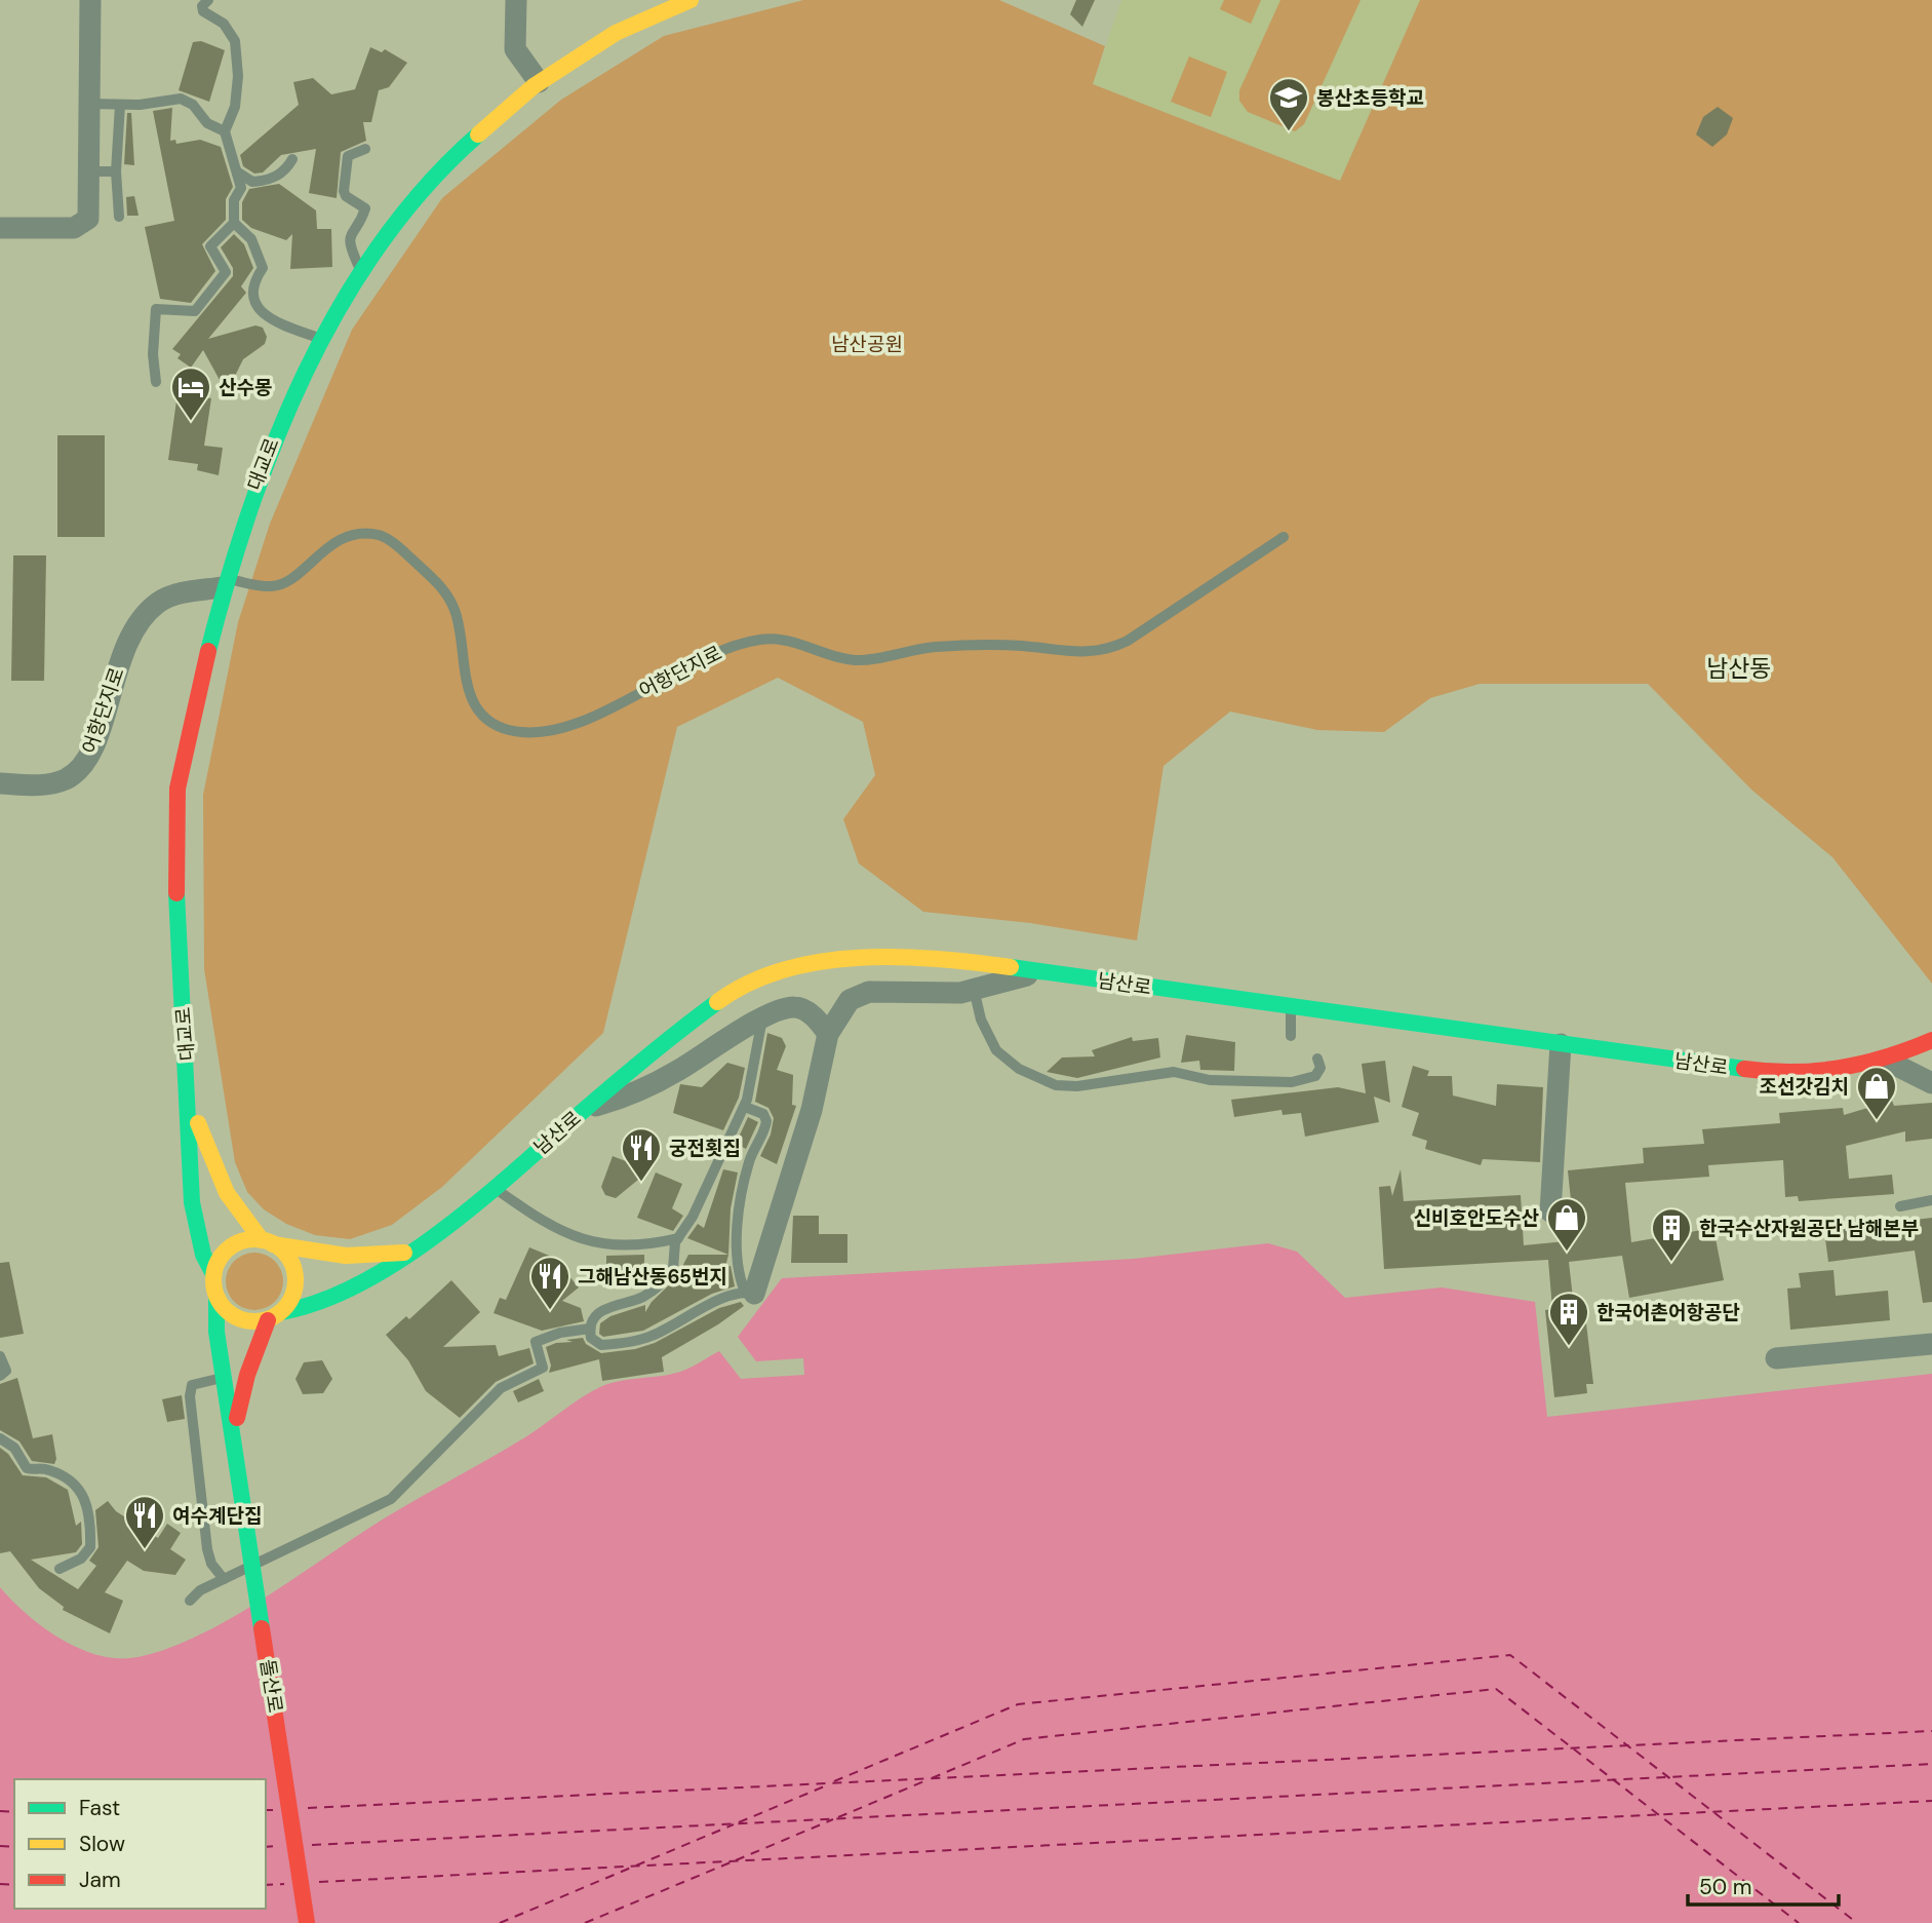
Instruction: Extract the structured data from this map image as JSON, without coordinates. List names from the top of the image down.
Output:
{
  "streets": {
    "main road": ["대교로", "남산로", "돌산로"],
    "street": ["어항단지로"]
  },
  "crossings": [
    ["대교로", "어항단지로"],
    ["대교로", "남산로"],
    ["대교로", "돌산로"]
  ],
  "districts": ["남산동"],
  "parks": ["남산공원"],
  "places": {
    "school or university": ["봉산초등학교"],
    "hotel": ["산수몽"],
    "shop": ["조선갓김치", "신비호안도수산"],
    "restaurant": ["궁전횟집", "그해남산동65번지", "여수계단집"],
    "building": ["한국수산자원공단 남해본부", "한국어촌어항공단"]
  },
  "legend": ["Fast", "Slow", "Jam"],
  "scale_bar": "50 m"
}
